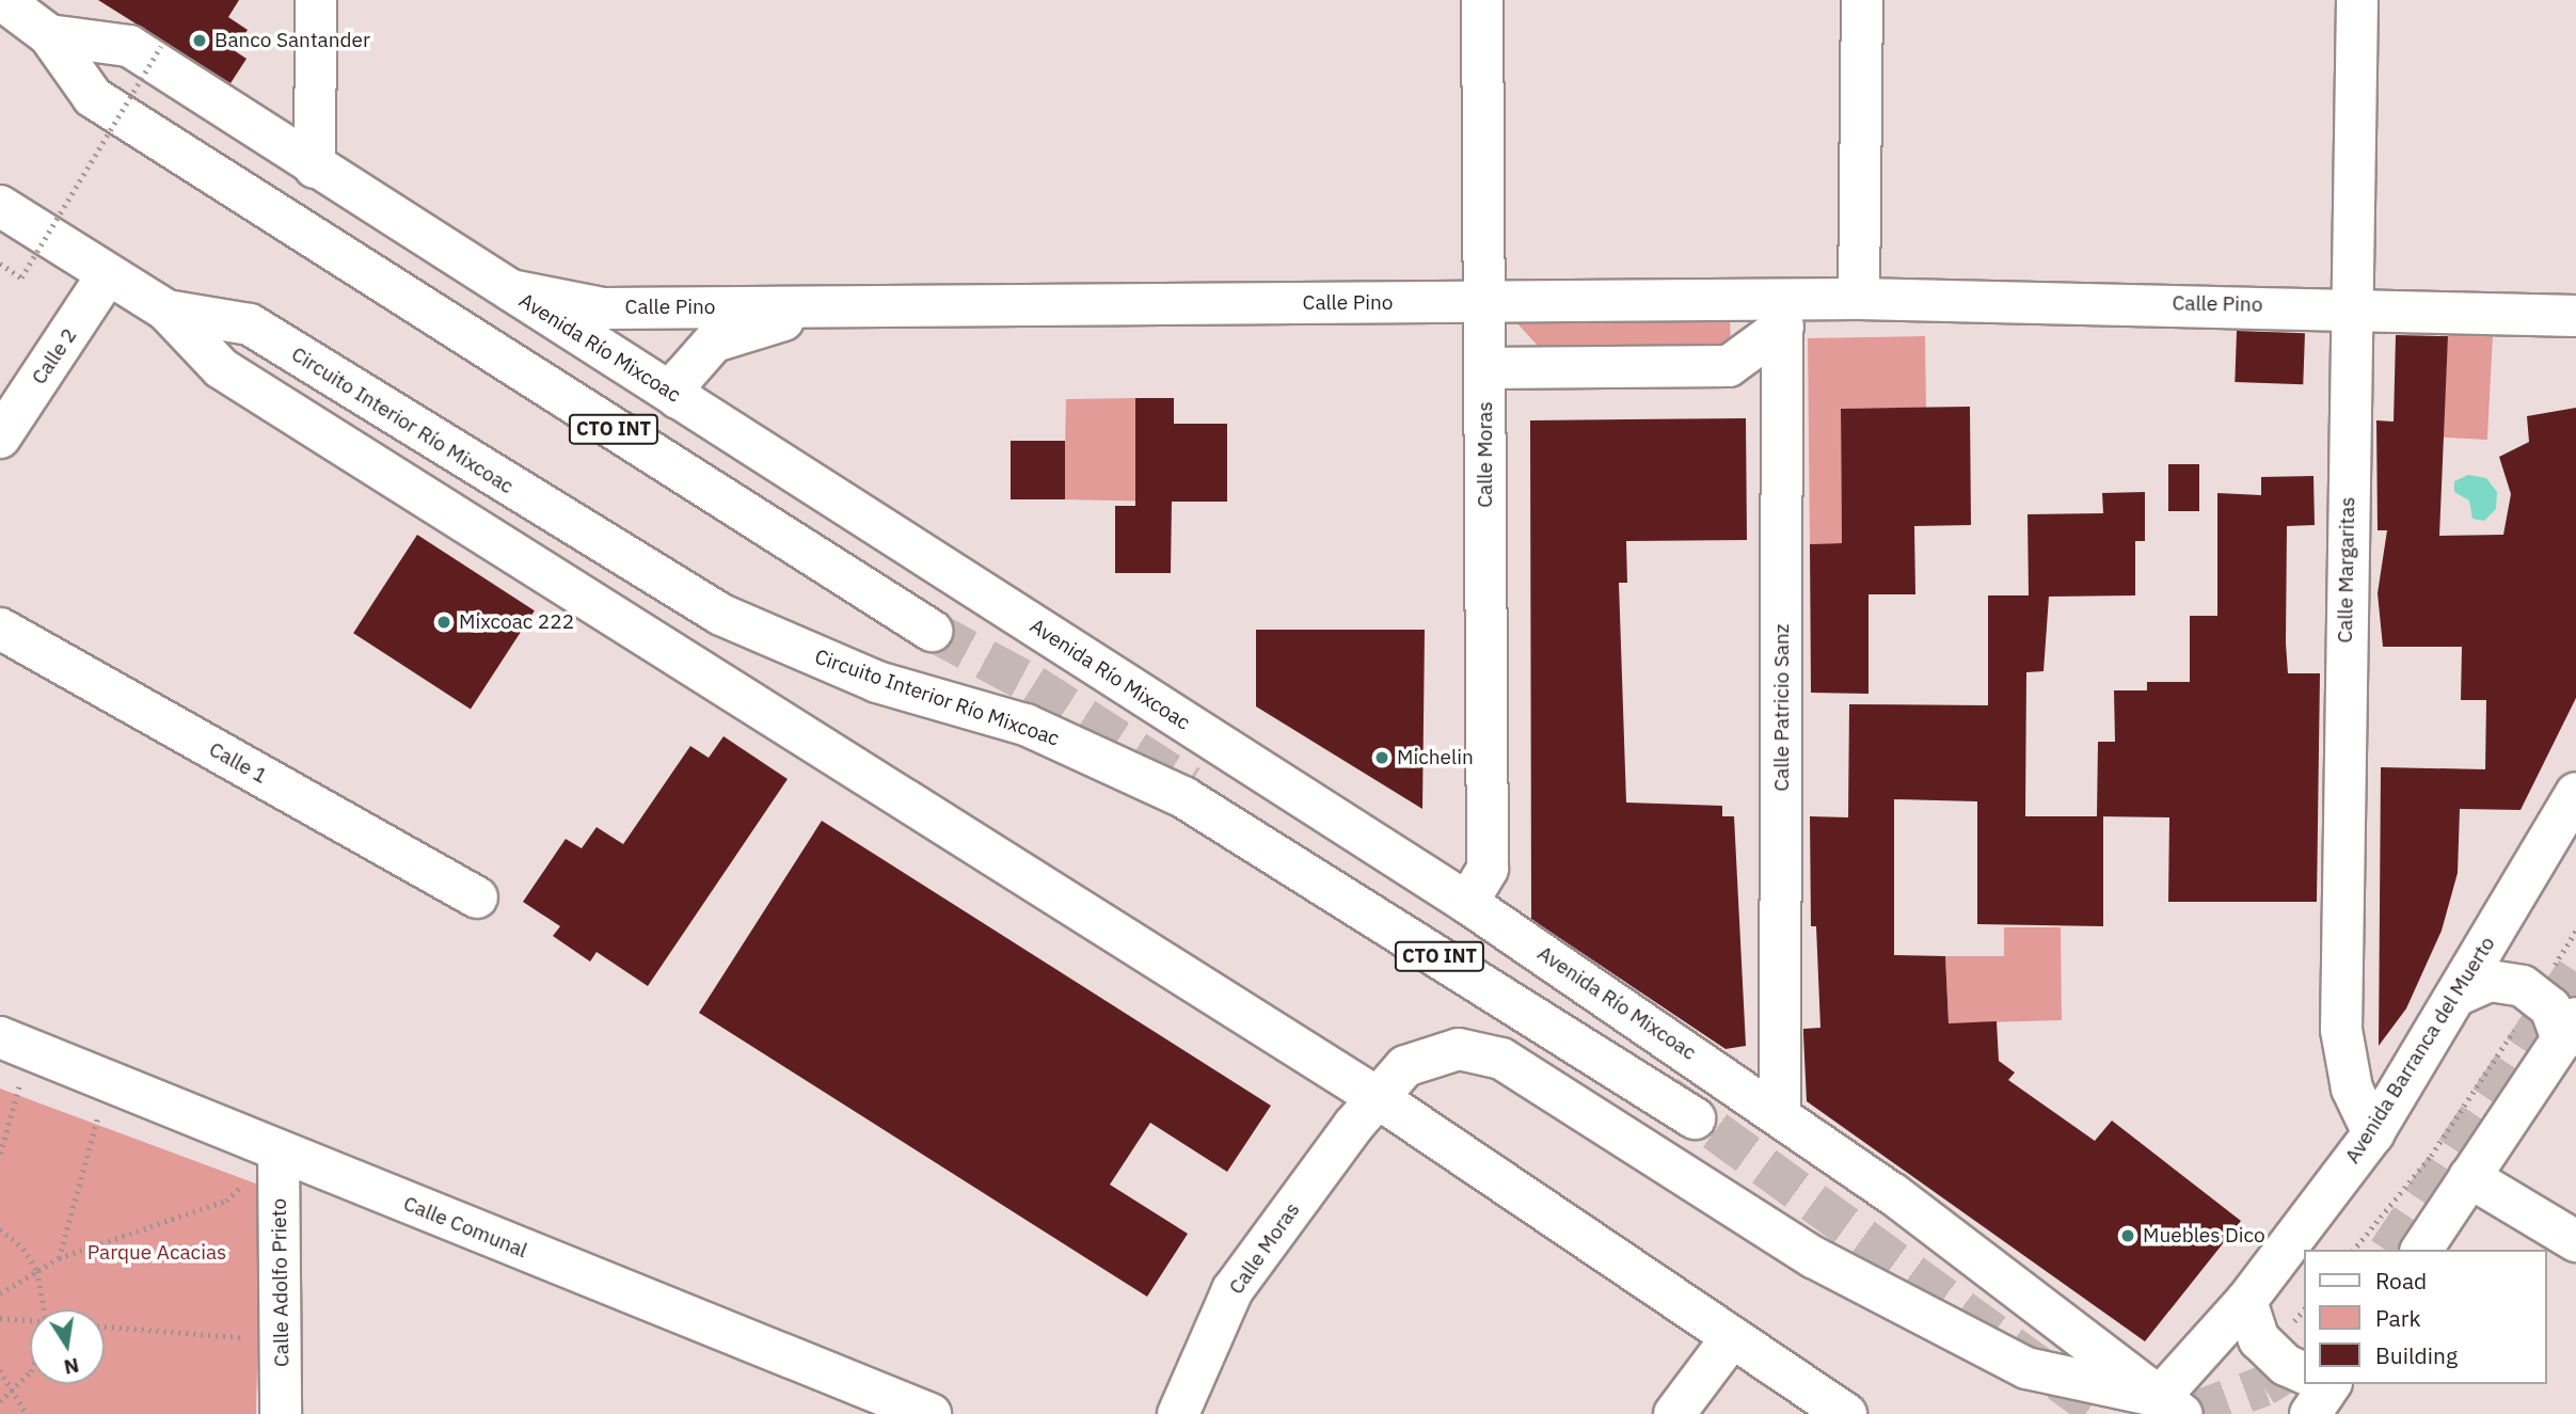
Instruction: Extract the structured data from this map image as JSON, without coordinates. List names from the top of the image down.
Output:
{
  "streets": {
    "main road": [
      "Calle Pino",
      "Avenida Río Mixcoac",
      "Calle 2",
      "Circuito Interior Río Mixcoac",
      "CTO INT",
      "Calle Moras",
      "Calle Margaritas",
      "Calle Patricio Sanz",
      "Calle 1",
      "Avenida Barranca del Muerto",
      "Calle Comunal",
      "Calle Adolfo Prieto"
    ]
  },
  "crossings": [
    ["Calle Pino", "Avenida Río Mixcoac"],
    ["Calle Pino", "Calle Moras"],
    ["Calle Pino", "Calle Margaritas"],
    ["Calle Pino", "Calle Patricio Sanz"],
    ["Avenida Río Mixcoac", "CTO INT"],
    ["Avenida Río Mixcoac", "Calle Moras"],
    ["Avenida Río Mixcoac", "Calle Patricio Sanz"],
    ["Avenida Río Mixcoac", "Avenida Barranca del Muerto"],
    ["Calle 2", "CTO INT"],
    ["Circuito Interior Río Mixcoac", "CTO INT"],
    ["CTO INT", "Calle Moras"],
    ["Calle Moras", "Avenida Barranca del Muerto"],
    ["Calle Margaritas", "Avenida Barranca del Muerto"],
    ["Calle Comunal", "Calle Adolfo Prieto"]
  ],
  "parks": ["Parque Acacias"],
  "places": [
    "Banco Santander",
    "Mixcoac 222",
    "Michelin",
    "Muebles Dico"
  ],
  "legend": ["Road", "Park", "Building"],
  "north": "bottom"
}
